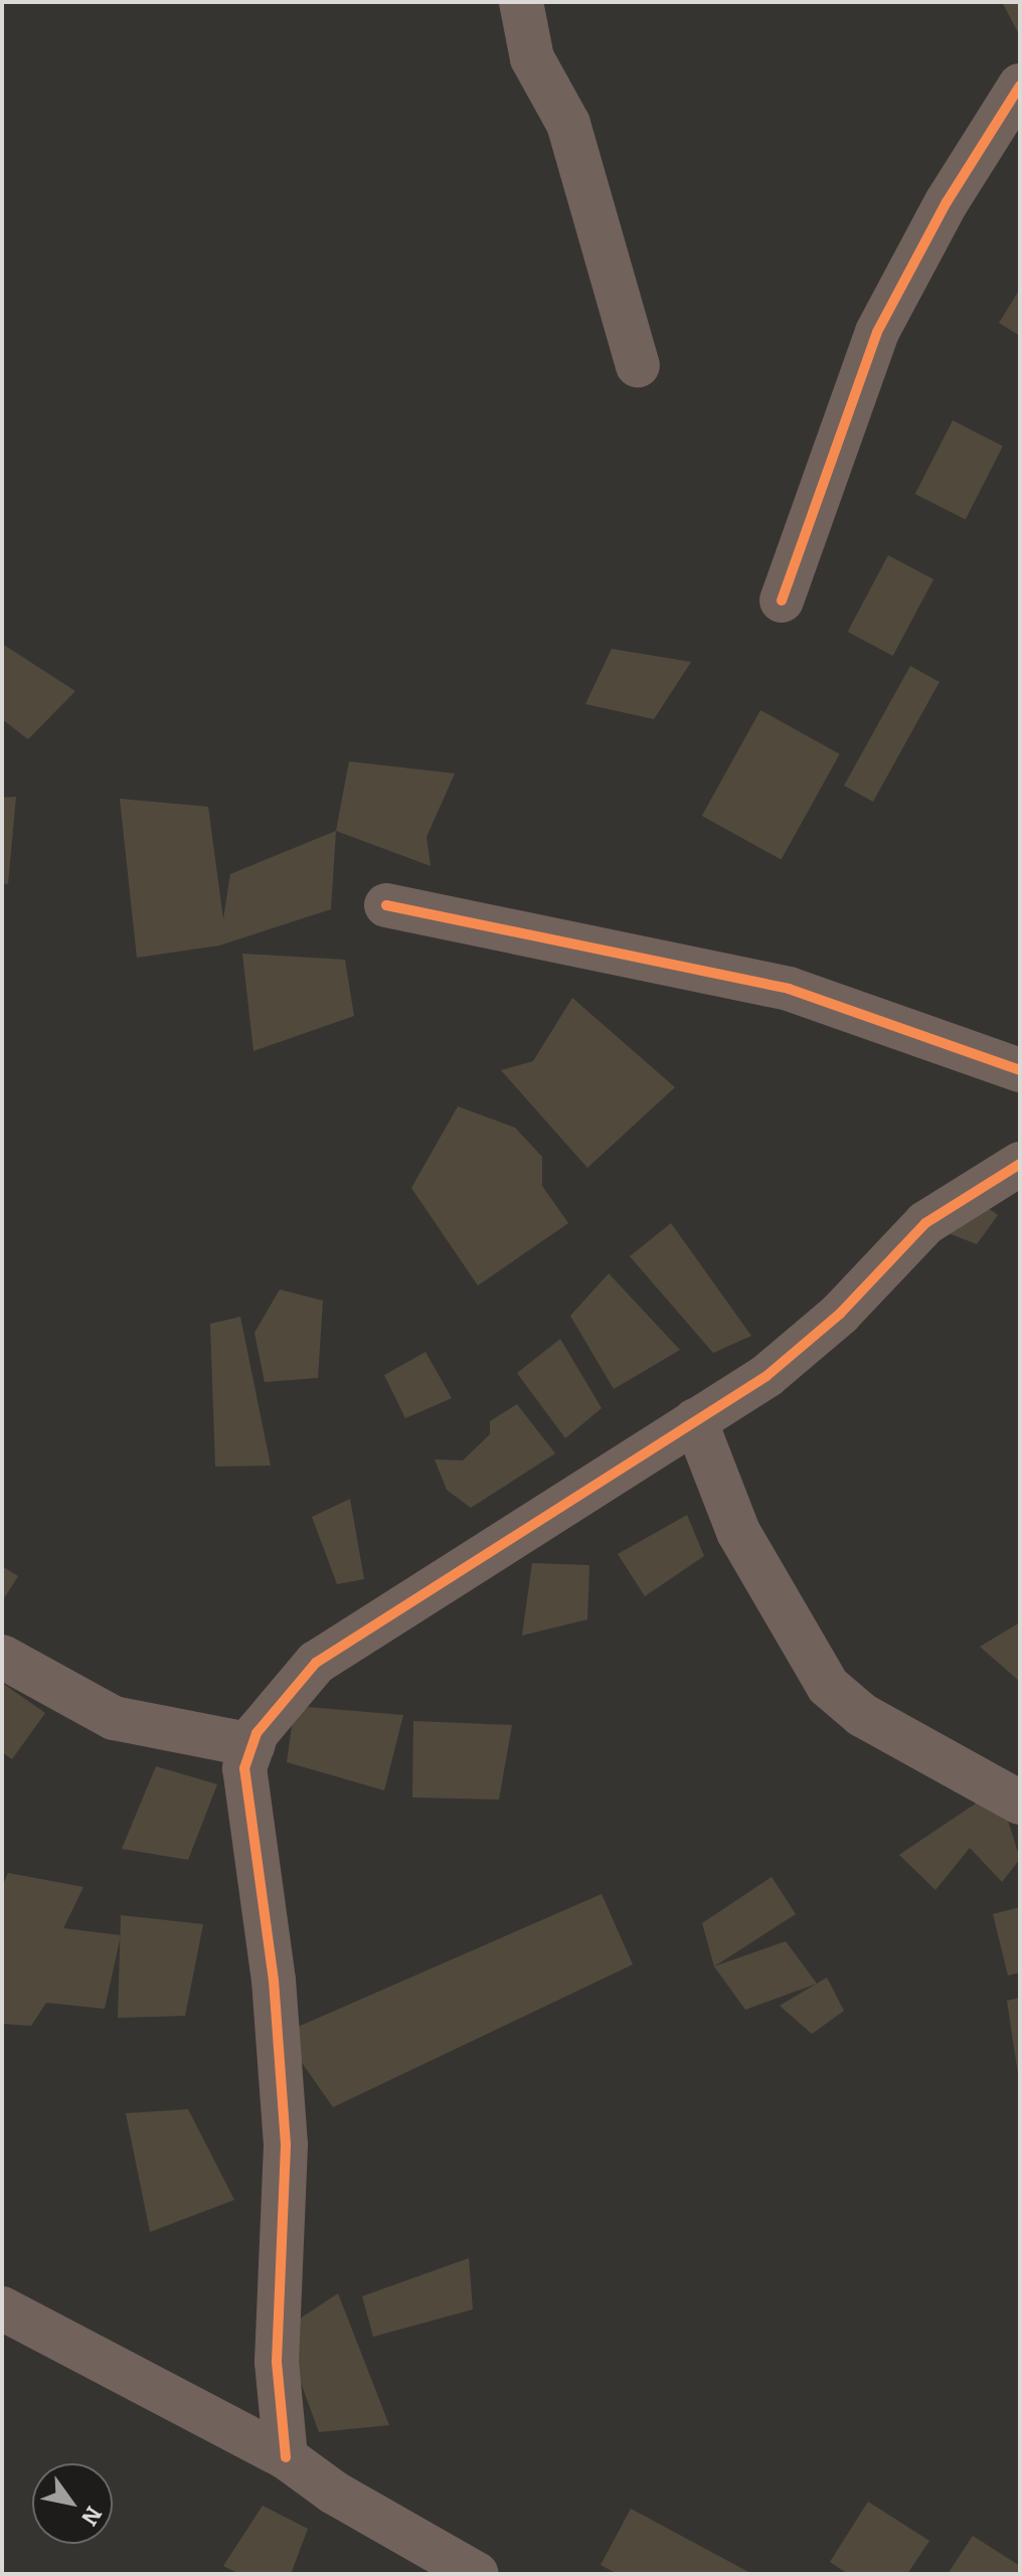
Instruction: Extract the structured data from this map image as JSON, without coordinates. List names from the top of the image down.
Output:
{
  "north": "bottom right"
}
